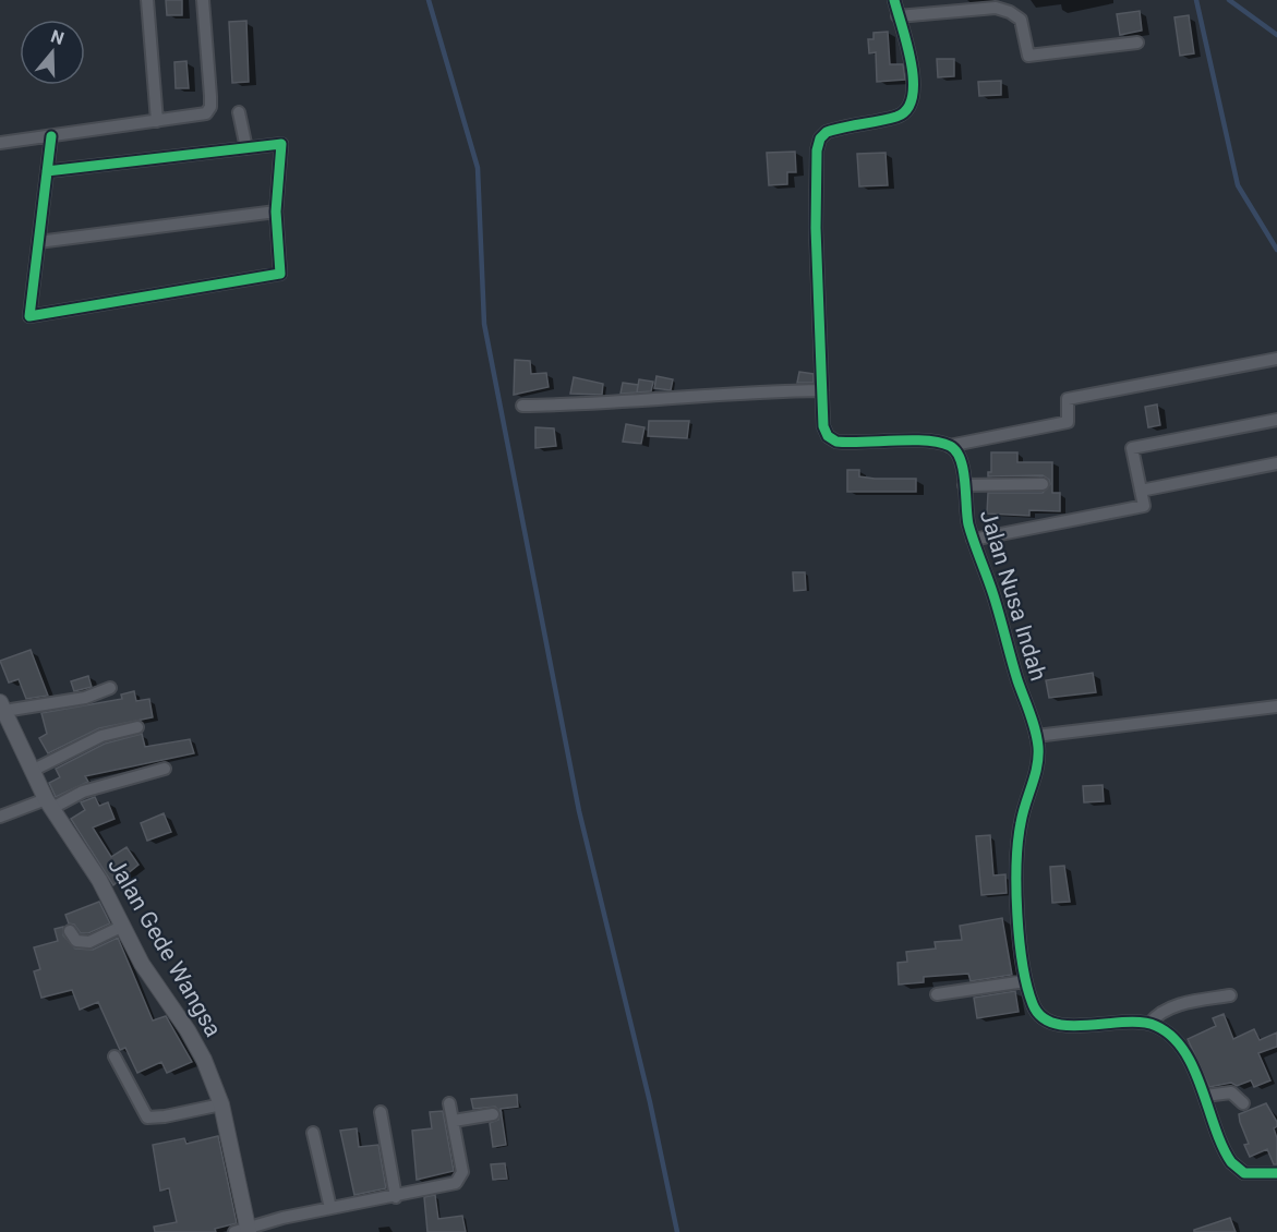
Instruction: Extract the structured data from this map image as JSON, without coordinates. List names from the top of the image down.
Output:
{
  "streets": {
    "street": ["Jalan Nusa Indah", "Jalan Gede Wangsa"]
  },
  "north": "top"
}
